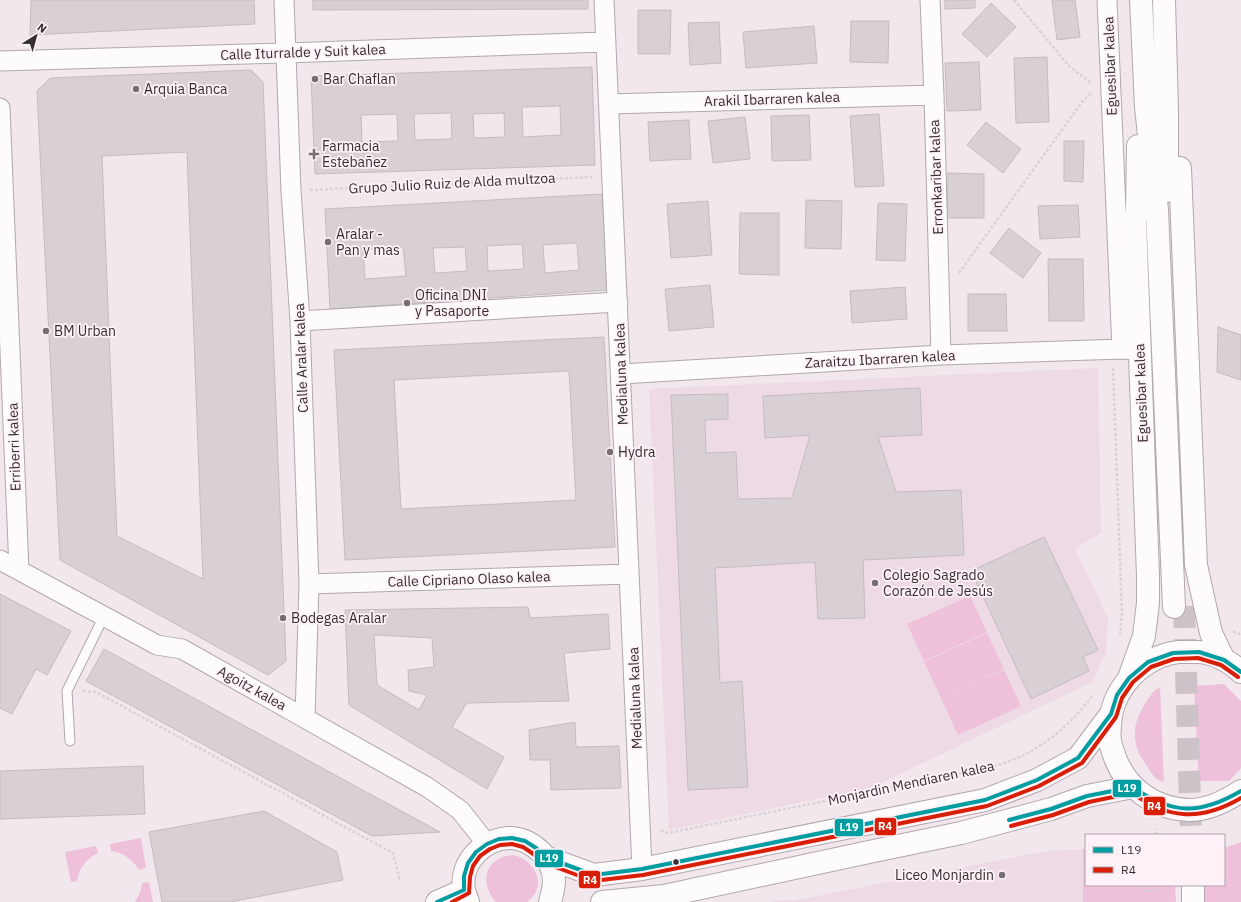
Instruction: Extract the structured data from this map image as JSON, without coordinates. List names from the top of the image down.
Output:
{
  "streets": {
    "street": [
      "Calle Iturralde y Suit kalea",
      "Eguesibar kalea",
      "Arakil Ibarraren kalea",
      "Erronkaribar kalea",
      "Calle Aralar kalea",
      "Zaraitzu Ibarraren kalea",
      "Medialuna kalea",
      "Erriberri kalea",
      "Calle Cipriano Olaso kalea",
      "Agoitz kalea"
    ],
    "path": ["Grupo Julio Ruiz de Alda multzoa", "Monjardin Mendiaren kalea"]
  },
  "crossings": [
    ["Calle Iturralde y Suit kalea", "Calle Aralar kalea"],
    ["Calle Iturralde y Suit kalea", "Medialuna kalea"],
    ["Eguesibar kalea", "Zaraitzu Ibarraren kalea"],
    ["Arakil Ibarraren kalea", "Erronkaribar kalea"],
    ["Arakil Ibarraren kalea", "Medialuna kalea"],
    ["Erronkaribar kalea", "Zaraitzu Ibarraren kalea"],
    ["Grupo Julio Ruiz de Alda multzoa", "Calle Aralar kalea"],
    ["Grupo Julio Ruiz de Alda multzoa", "Medialuna kalea"],
    ["Calle Aralar kalea", "Calle Cipriano Olaso kalea"],
    ["Calle Aralar kalea", "Agoitz kalea"],
    ["Zaraitzu Ibarraren kalea", "Medialuna kalea"],
    ["Medialuna kalea", "Calle Cipriano Olaso kalea"],
    ["Medialuna kalea", "Monjardin Mendiaren kalea"],
    ["Erriberri kalea", "Agoitz kalea"]
  ],
  "places": {
    "other": [
      "Bar Chaflan",
      "Arquia Banca",
      "Aralar - Pan y mas",
      "Oficina DNI y Pasaporte",
      "BM Urban",
      "Hydra",
      "Colegio Sagrado Corazón de Jesús",
      "Bodegas Aralar",
      "Liceo Monjardin"
    ],
    "health": ["Farmacia Estebañez"]
  },
  "lines": ["transit line L19", "transit line R4"],
  "legend": ["L19", "R4"],
  "north": "top right"
}
